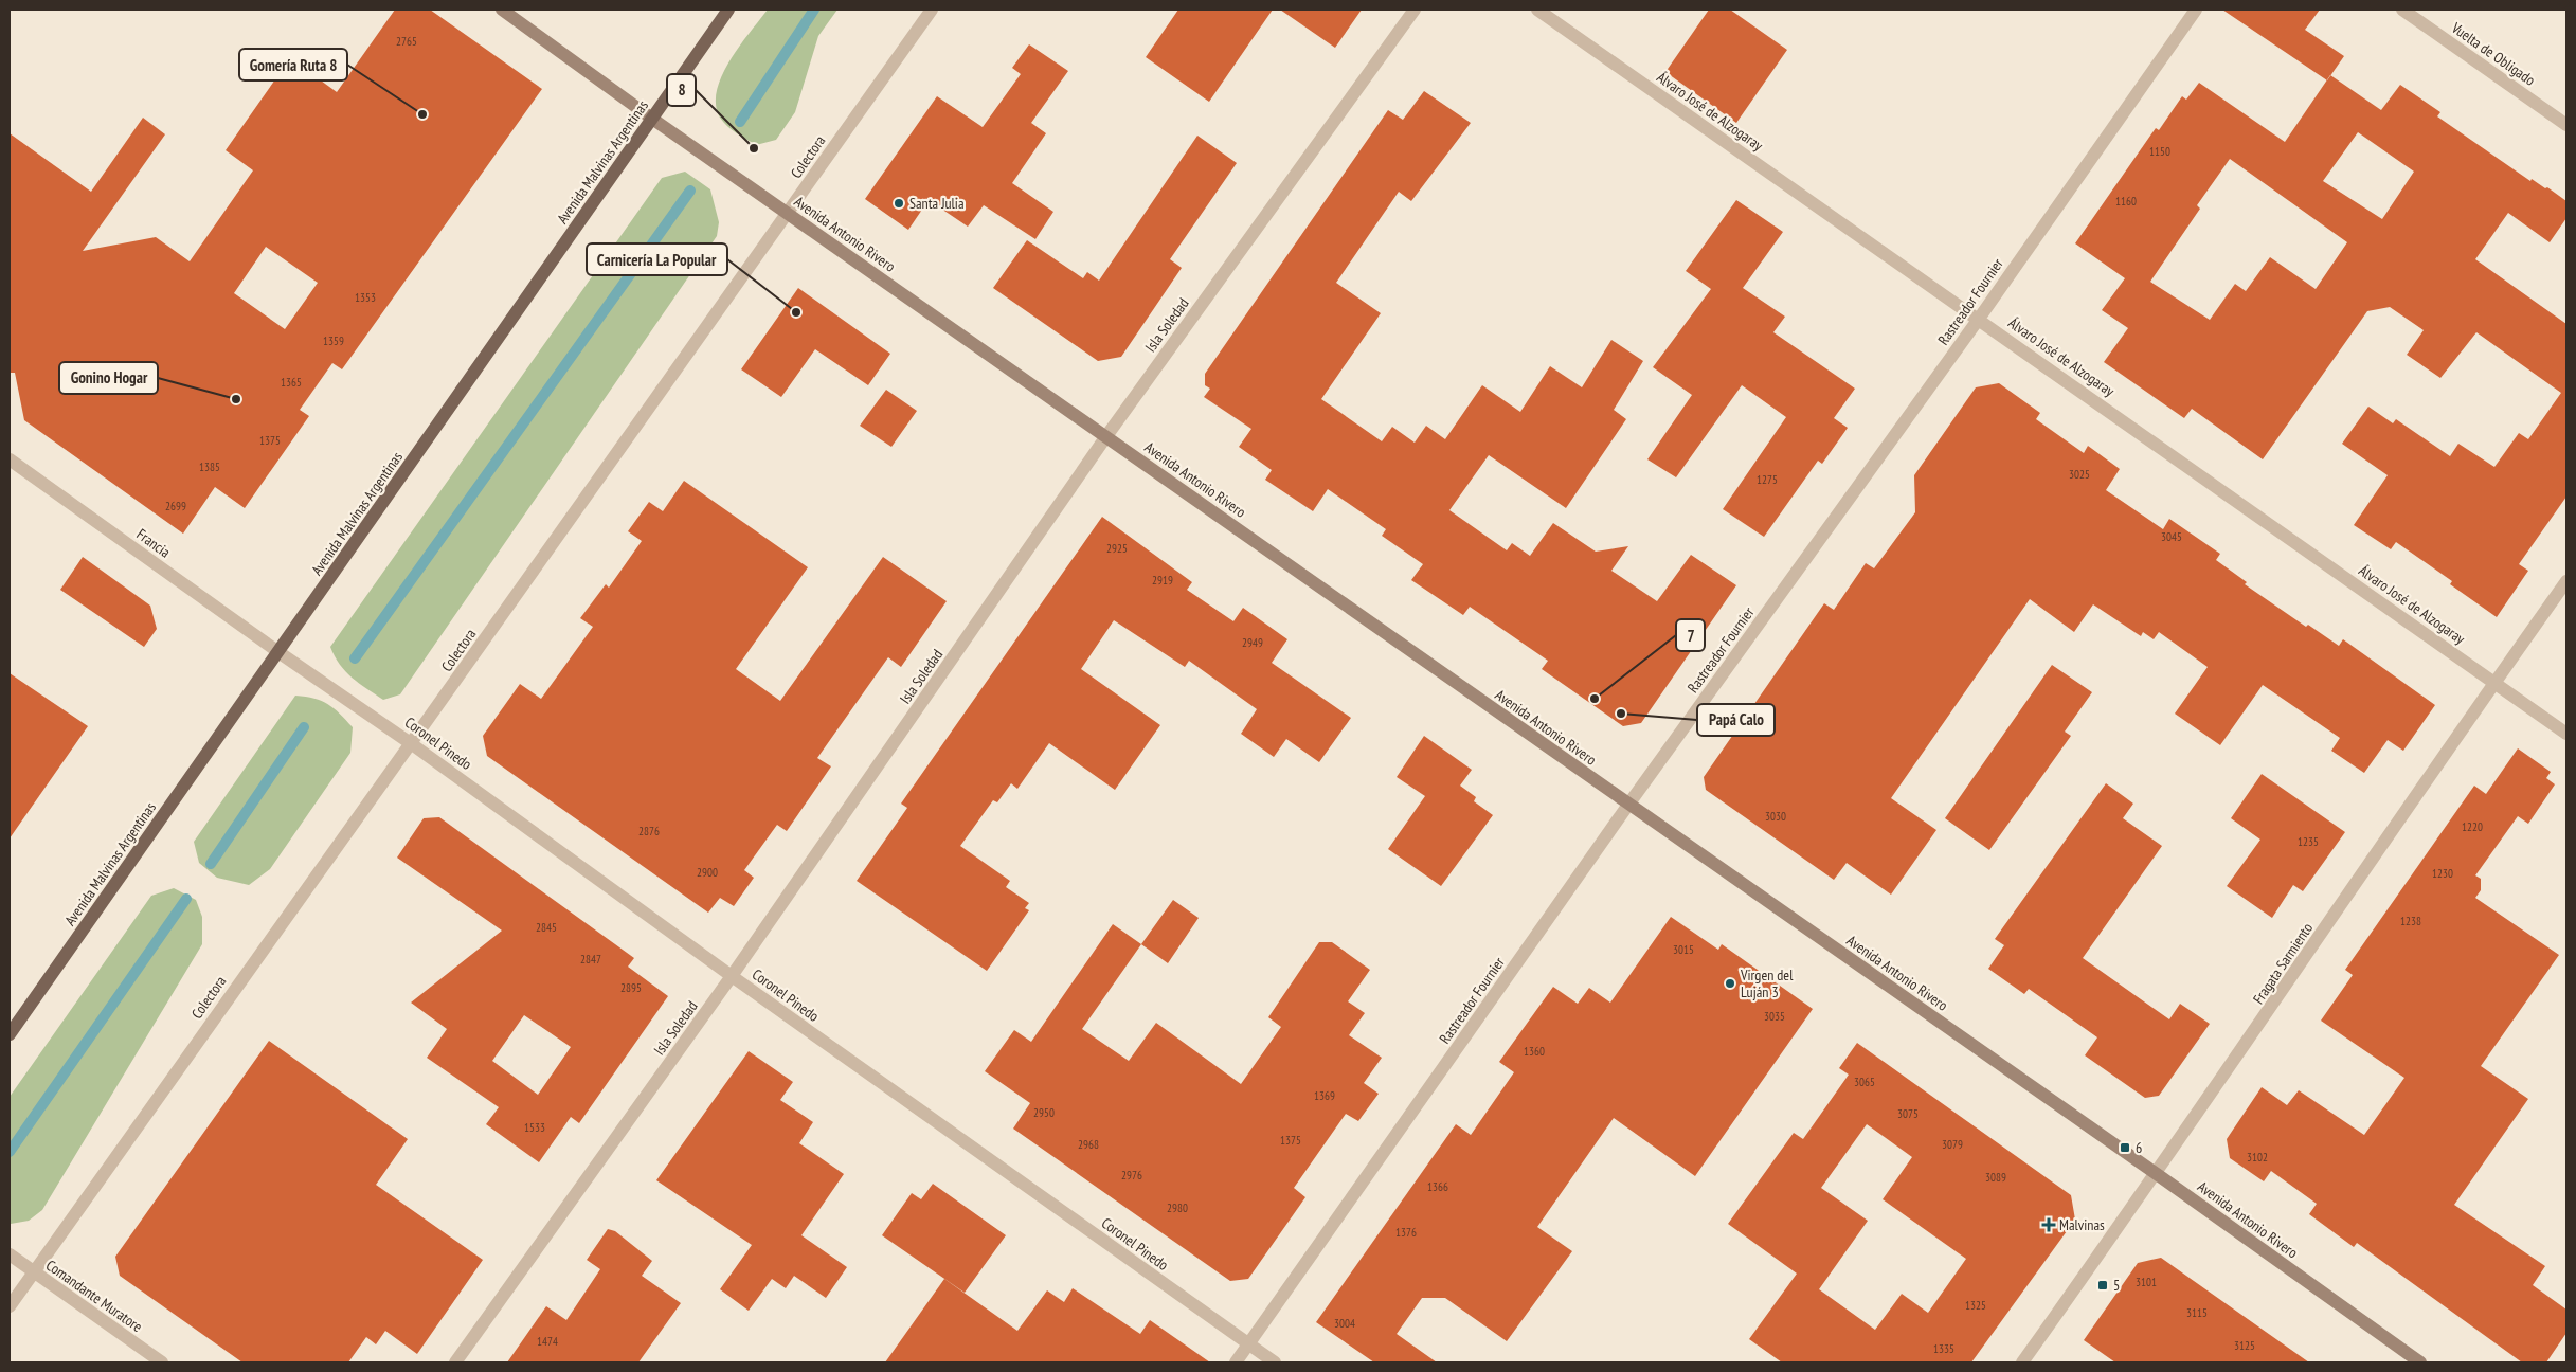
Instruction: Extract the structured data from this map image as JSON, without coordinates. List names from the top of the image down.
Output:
{
  "streets": {
    "main road": ["Avenida Malvinas Argentinas", "Avenida Antonio Rivero"],
    "street": [
      "Vuelta de Obligado",
      "Álvaro José de Alzogaray",
      "Colectora",
      "Rastreador Fournier",
      "Isla Soledad",
      "Francia",
      "Coronel Pinedo",
      "Fragata Sarmiento",
      "Comandante Muratore"
    ]
  },
  "crossings": [
    ["Álvaro José de Alzogaray", "Rastreador Fournier"],
    ["Álvaro José de Alzogaray", "Fragata Sarmiento"],
    ["Colectora", "Avenida Antonio Rivero"],
    ["Colectora", "Coronel Pinedo"],
    ["Colectora", "Comandante Muratore"],
    ["Avenida Malvinas Argentinas", "Avenida Antonio Rivero"],
    ["Avenida Malvinas Argentinas", "Francia"],
    ["Avenida Malvinas Argentinas", "Coronel Pinedo"],
    ["Avenida Antonio Rivero", "Rastreador Fournier"],
    ["Avenida Antonio Rivero", "Isla Soledad"],
    ["Avenida Antonio Rivero", "Fragata Sarmiento"],
    ["Rastreador Fournier", "Coronel Pinedo"],
    ["Isla Soledad", "Coronel Pinedo"],
    ["Francia", "Coronel Pinedo"]
  ],
  "places": {
    "other": [
      "Gomería Ruta 8",
      "8",
      "Santa Julia",
      "Carnicería La Popular",
      "Gonino Hogar",
      "7",
      "Papá Calo",
      "Virgen del Luján 3"
    ],
    "transit": ["6", "5"],
    "health": ["Malvinas"]
  },
  "house_numbers": [
    "2765",
    "1150",
    "1160",
    "1353",
    "1359",
    "1365",
    "1375",
    "1385",
    "3025",
    "1275",
    "2699",
    "3045",
    "2925",
    "2919",
    "2949",
    "3030",
    "1220",
    "2876",
    "1235",
    "2900",
    "1230",
    "1238",
    "2845",
    "3015",
    "2847",
    "2895",
    "3035",
    "1360",
    "3065",
    "1369",
    "2950",
    "3075",
    "1533",
    "1375",
    "2968",
    "3079",
    "3102",
    "2976",
    "3089",
    "1366",
    "2980",
    "1376",
    "3101",
    "1325",
    "3115",
    "3004",
    "1474",
    "3125",
    "1335"
  ]
}
